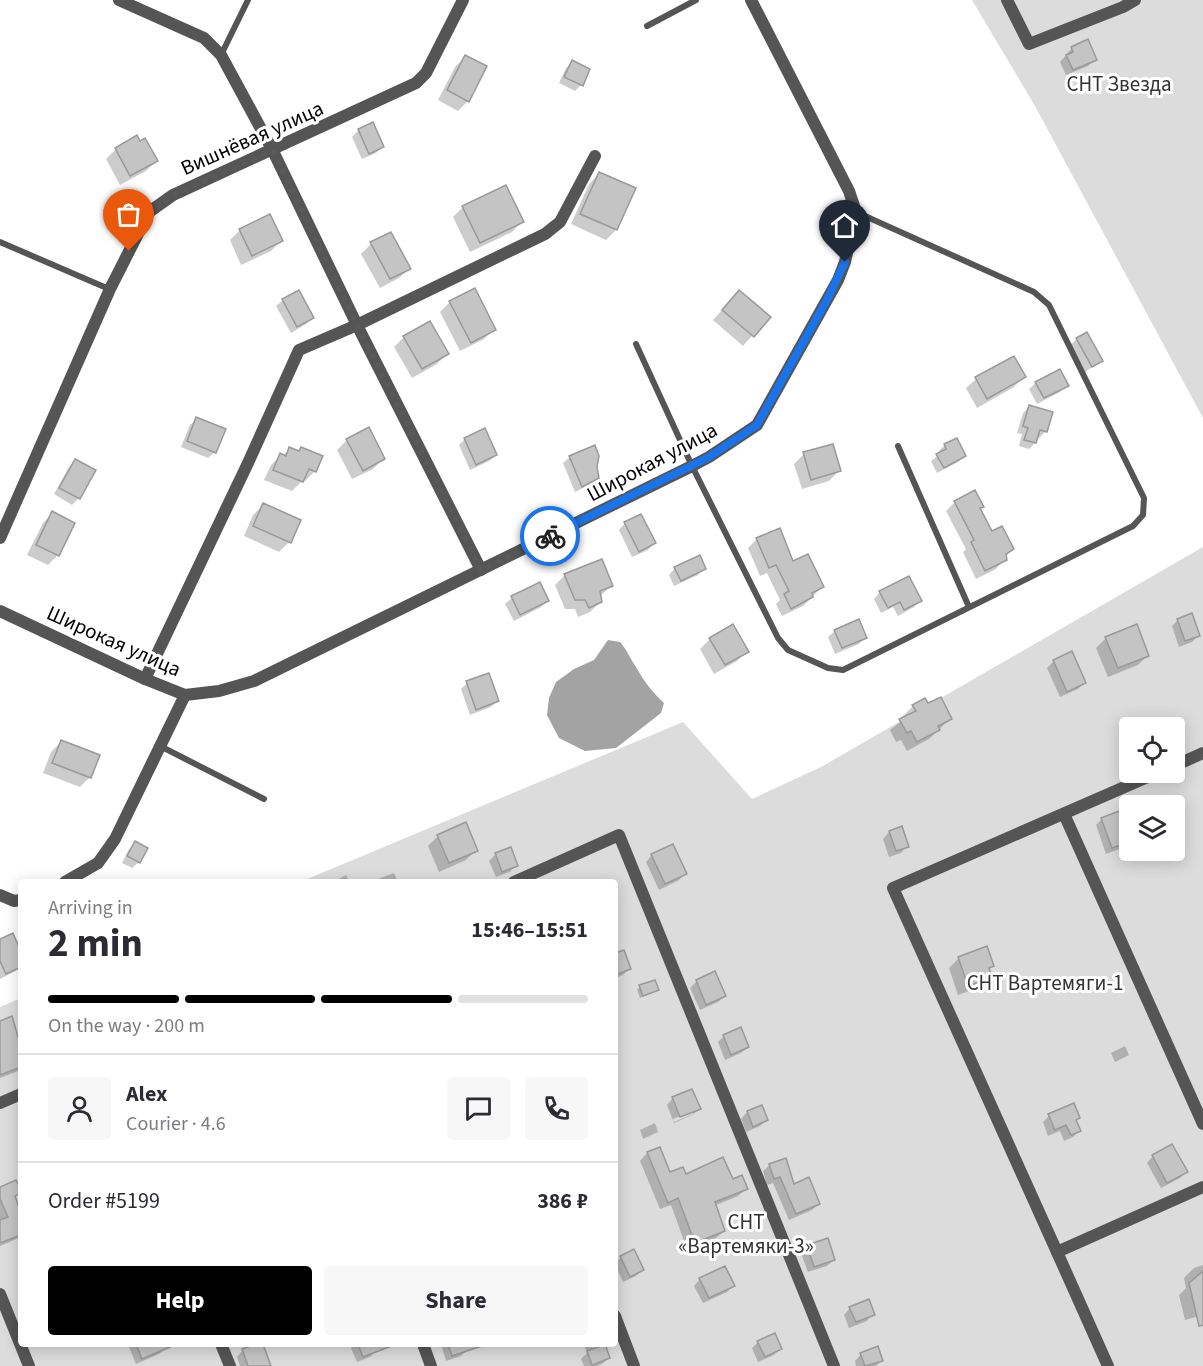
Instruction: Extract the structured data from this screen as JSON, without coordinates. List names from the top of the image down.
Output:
{
  "streets": {
    "street": ["Вишнёвая улица", "Широкая улица"]
  },
  "parks": ["СНТ Звезда", "СНТ Вартемяги-1", "СНТ «Вартемяки-3»"],
  "page": {
    "heading": ["2 min", "Arriving in", "15:46–15:51"],
    "panel": [
      "Alex",
      "Courier · 4.6",
      "Order #5199",
      "386 ₽"
    ],
    "bar": "On the way · 200 m",
    "buttons": ["Help", "Share"]
  }
}
